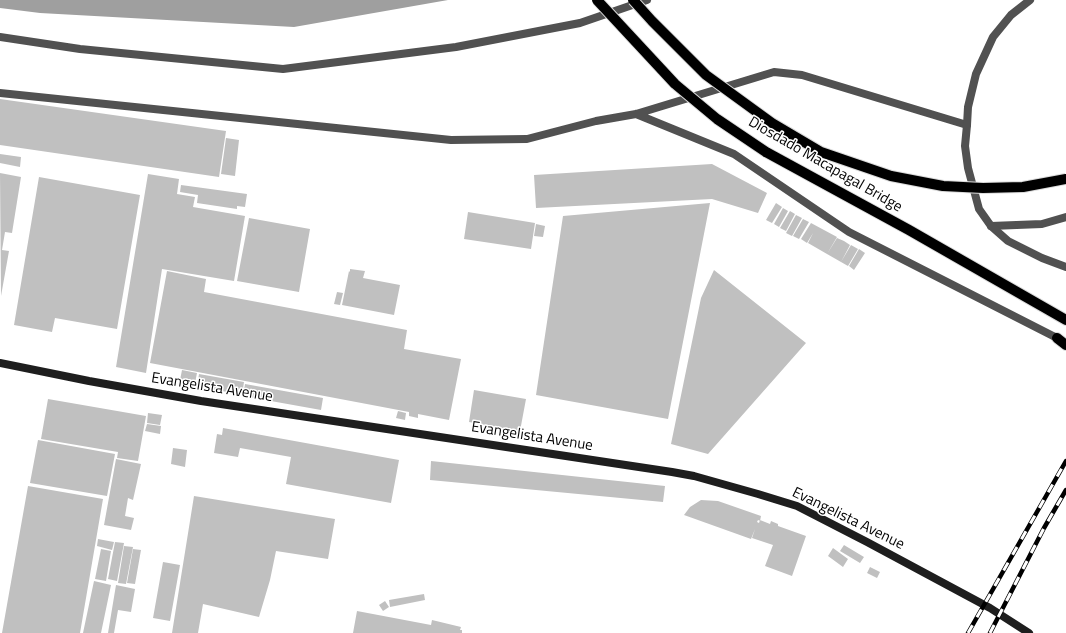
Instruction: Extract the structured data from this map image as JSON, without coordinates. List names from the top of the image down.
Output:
{
  "streets": {
    "main road": ["Diosdado Macapagal Bridge"],
    "street": ["Evangelista Avenue"]
  }
}
